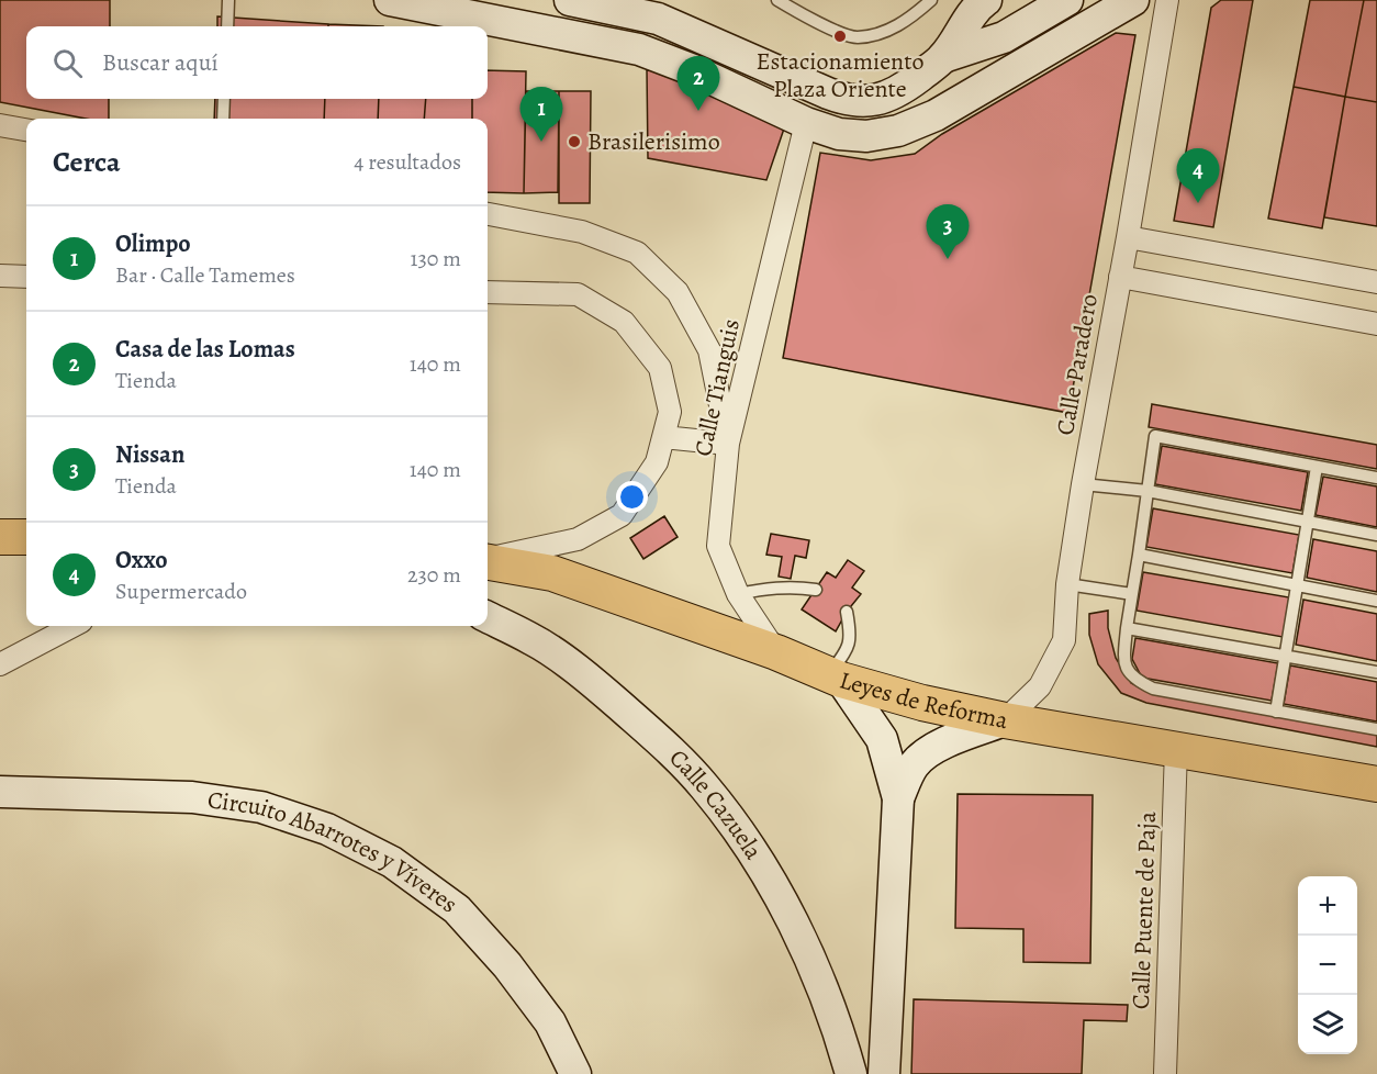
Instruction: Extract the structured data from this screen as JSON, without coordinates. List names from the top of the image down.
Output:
{
  "streets": {
    "main road": ["Leyes de Reforma", "Calle Cazuela", "Circuito Abarrotes y Víveres"],
    "street": ["Calle Paradero", "Calle Tianguis", "Calle Puente de Paja"]
  },
  "crossings": [
    ["Calle Paradero", "Leyes de Reforma"],
    ["Calle Tianguis", "Leyes de Reforma"],
    ["Leyes de Reforma", "Calle Puente de Paja"]
  ],
  "places": ["Estacionamiento Plaza Oriente", "Brasilerisimo"],
  "page": {
    "search": "Buscar aquí",
    "pins": [
      "2",
      "1",
      "4",
      "3"
    ],
    "heading": ["Cerca", "4 resultados"],
    "list": [
      {
        "mark": "1",
        "name": "Olimpo",
        "note": "Bar · Calle Tamemes",
        "value": "130 m"
      },
      {
        "mark": "2",
        "name": "Casa de las Lomas",
        "note": "Tienda",
        "value": "140 m"
      },
      {
        "mark": "3",
        "name": "Nissan",
        "note": "Tienda",
        "value": "140 m"
      },
      {
        "mark": "4",
        "name": "Oxxo",
        "note": "Supermercado",
        "value": "230 m"
      }
    ],
    "map_buttons": ["+", "−"]
  }
}
